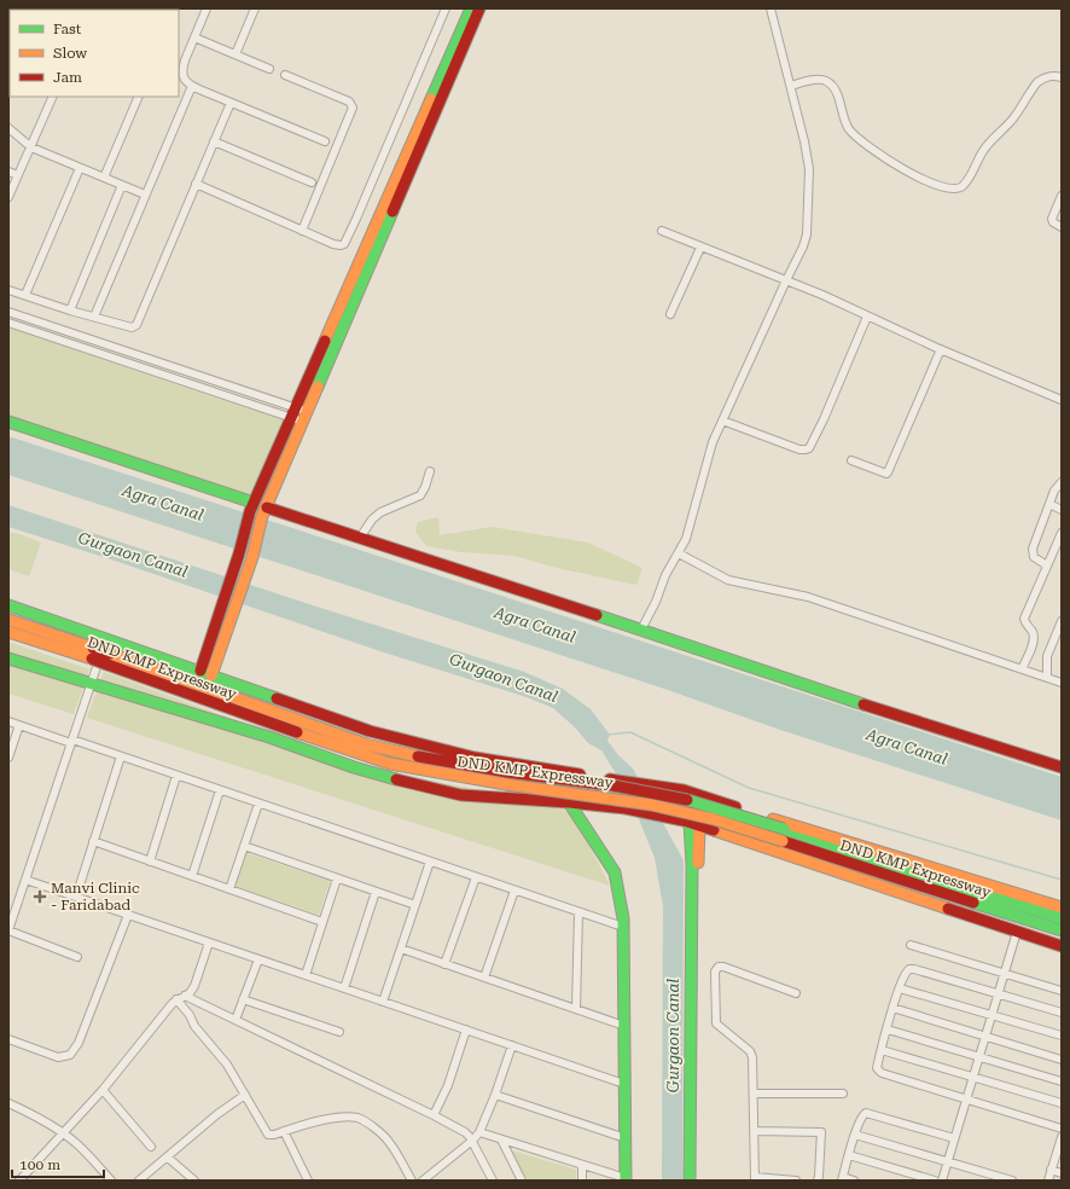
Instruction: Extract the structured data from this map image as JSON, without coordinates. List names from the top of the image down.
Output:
{
  "streets": {
    "main road": ["DND KMP Expressway"]
  },
  "water": ["Agra Canal", "Gurgaon Canal"],
  "places": {
    "health": ["Manvi Clinic - Faridabad"]
  },
  "legend": ["Fast", "Slow", "Jam"],
  "scale_bar": "100 m"
}
